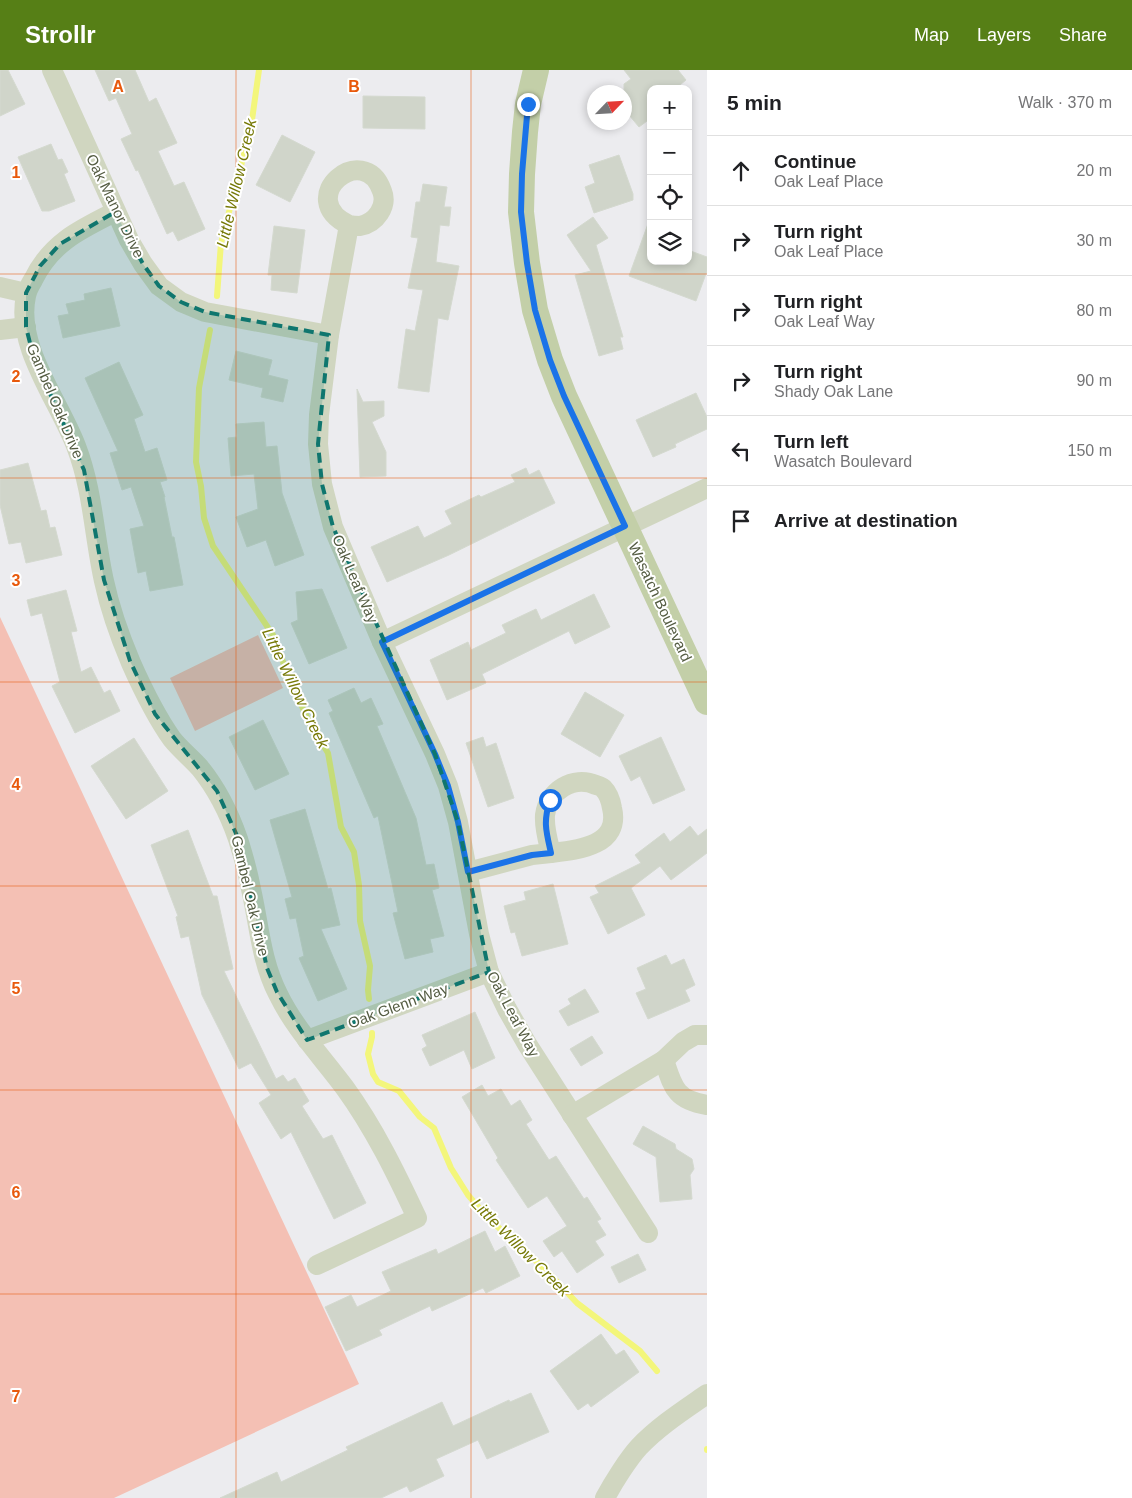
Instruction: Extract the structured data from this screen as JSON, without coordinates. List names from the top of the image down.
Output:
{
  "streets": {
    "main road": ["Wasatch Boulevard"],
    "street": [
      "Oak Manor Drive",
      "Gambel Oak Drive",
      "Oak Leaf Way",
      "Oak Glenn Way"
    ]
  },
  "crossings": [
    ["Oak Manor Drive", "Gambel Oak Drive"],
    ["Oak Manor Drive", "Oak Leaf Way"],
    ["Gambel Oak Drive", "Oak Glenn Way"],
    ["Oak Leaf Way", "Oak Glenn Way"]
  ],
  "water": ["Little Willow Creek"],
  "north": "top right",
  "page": {
    "header": "Strollr",
    "nav": ["Map", "Layers", "Share"],
    "heading": ["5 min", "Walk · 370 m"],
    "map_buttons": ["+", "−"],
    "list": [
      ["Continue", "Oak Leaf Place", "20 m"],
      ["Turn right", "Oak Leaf Place", "30 m"],
      ["Turn right", "Oak Leaf Way", "80 m"],
      ["Turn right", "Shady Oak Lane", "90 m"],
      ["Turn left", "Wasatch Boulevard", "150 m"],
      "Arrive at destination"
    ]
  },
  "grid": {
    "columns": ["A", "B"],
    "rows": [
      "1",
      "2",
      "3",
      "4",
      "5",
      "6",
      "7"
    ]
  }
}
